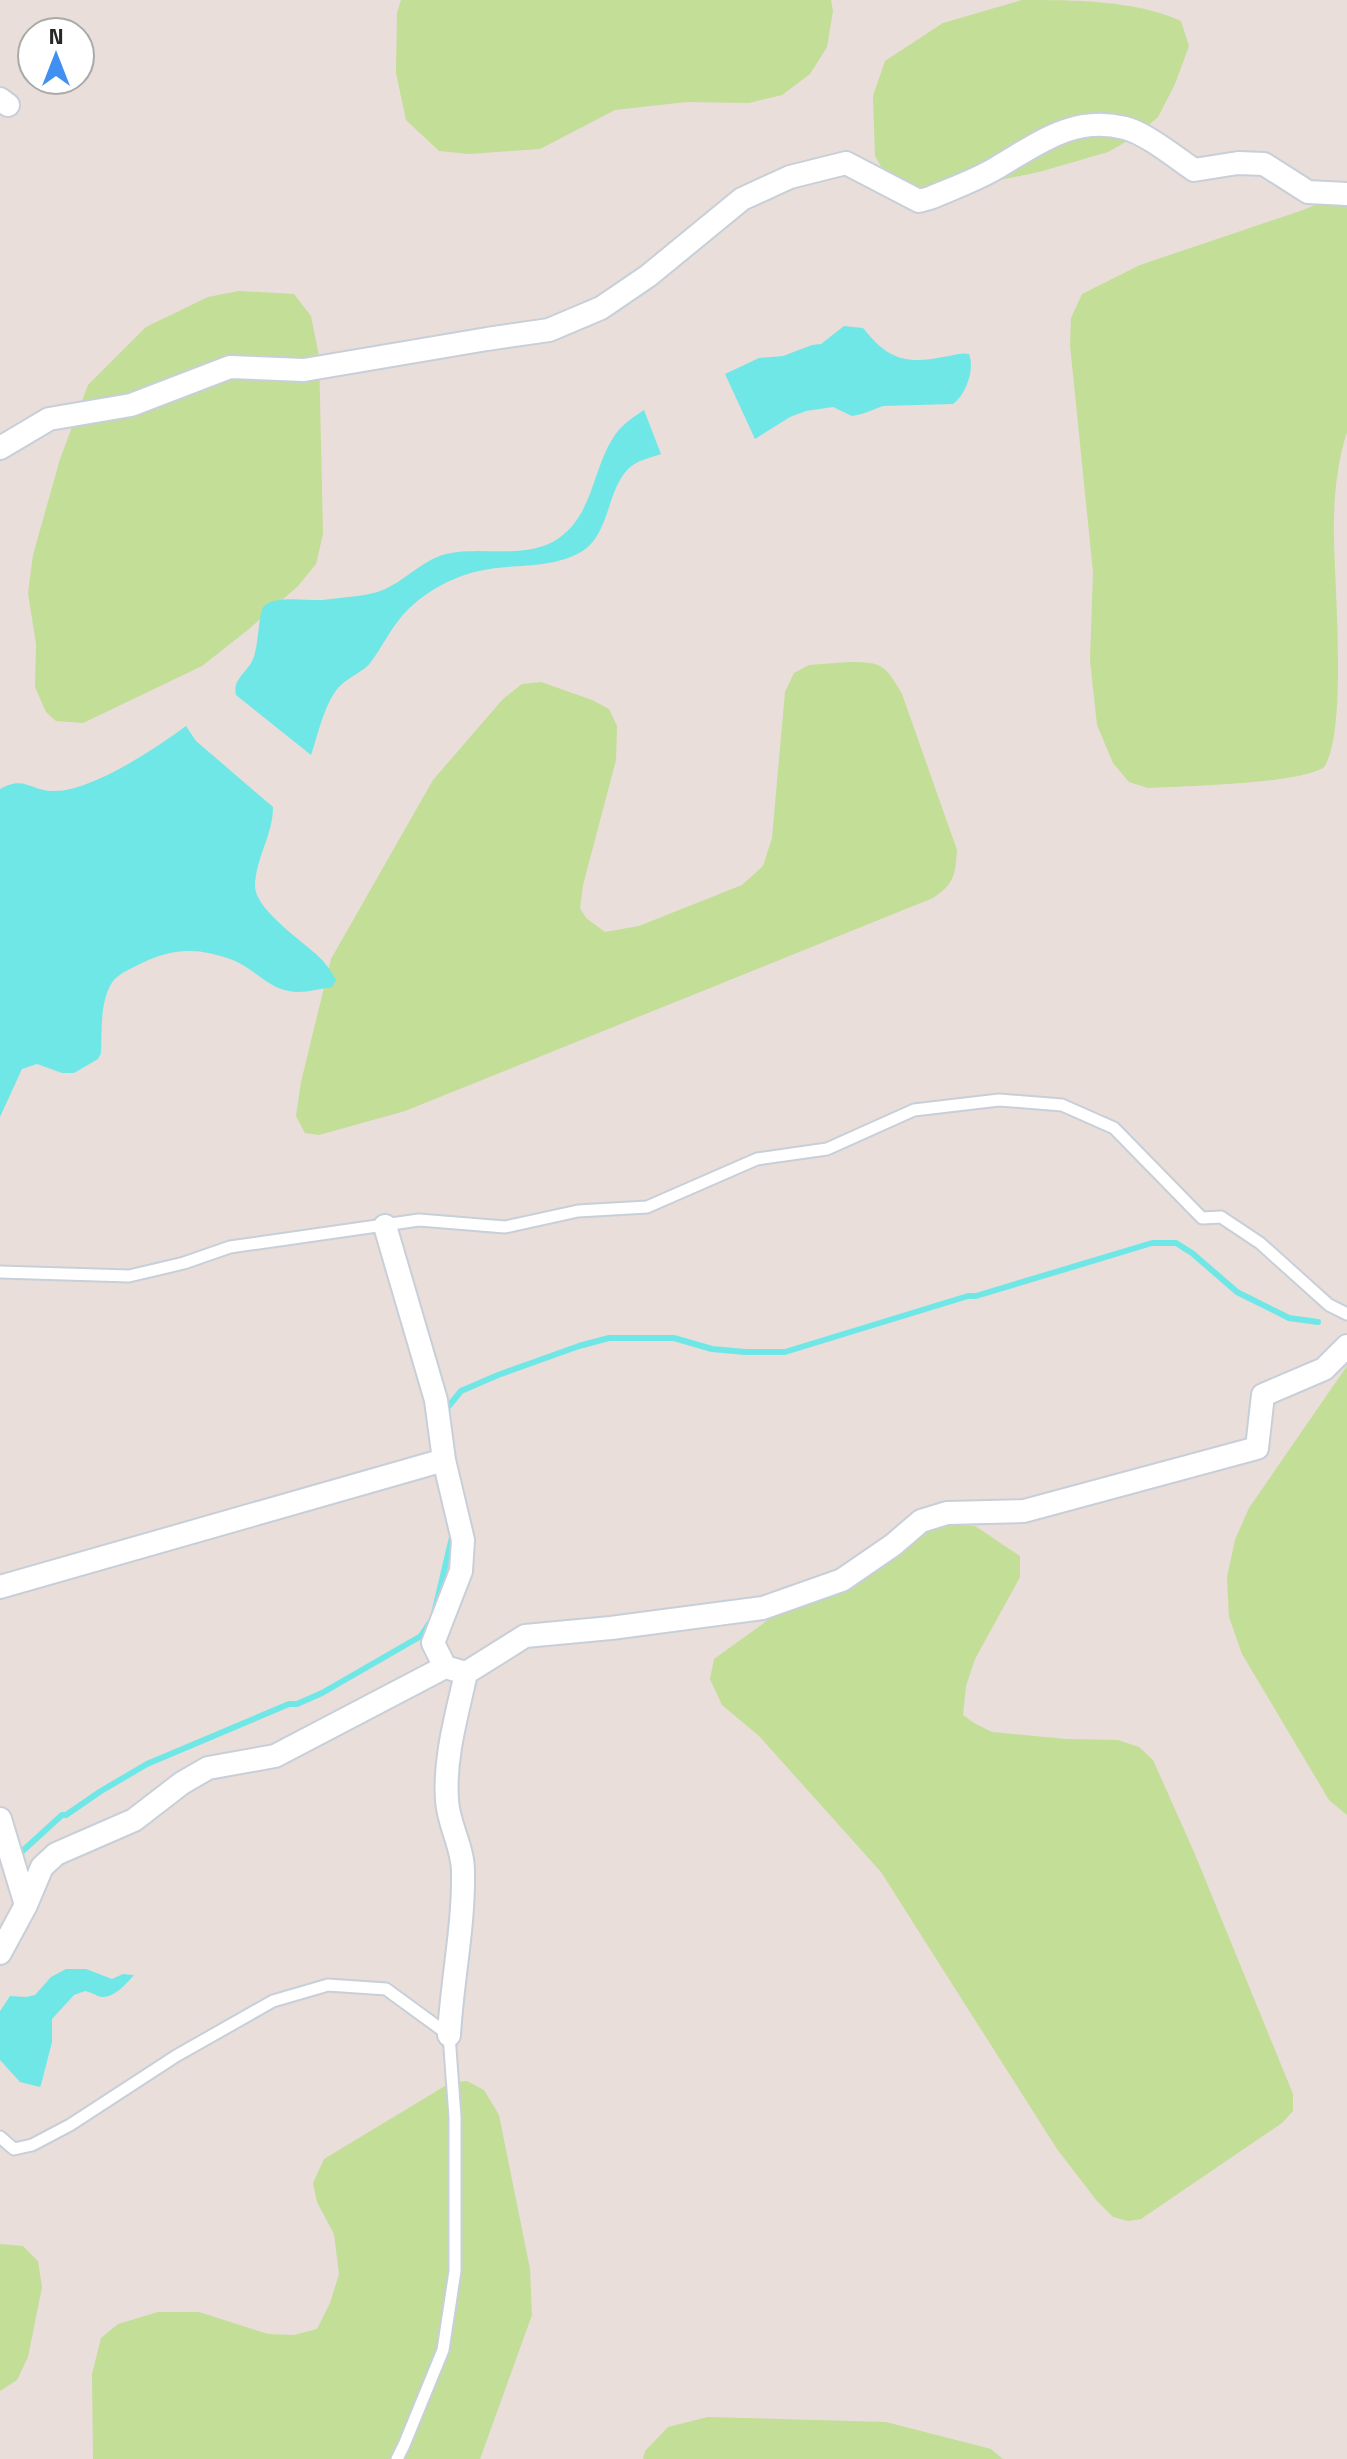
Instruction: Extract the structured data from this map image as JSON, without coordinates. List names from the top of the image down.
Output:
{
  "north": "top"
}
